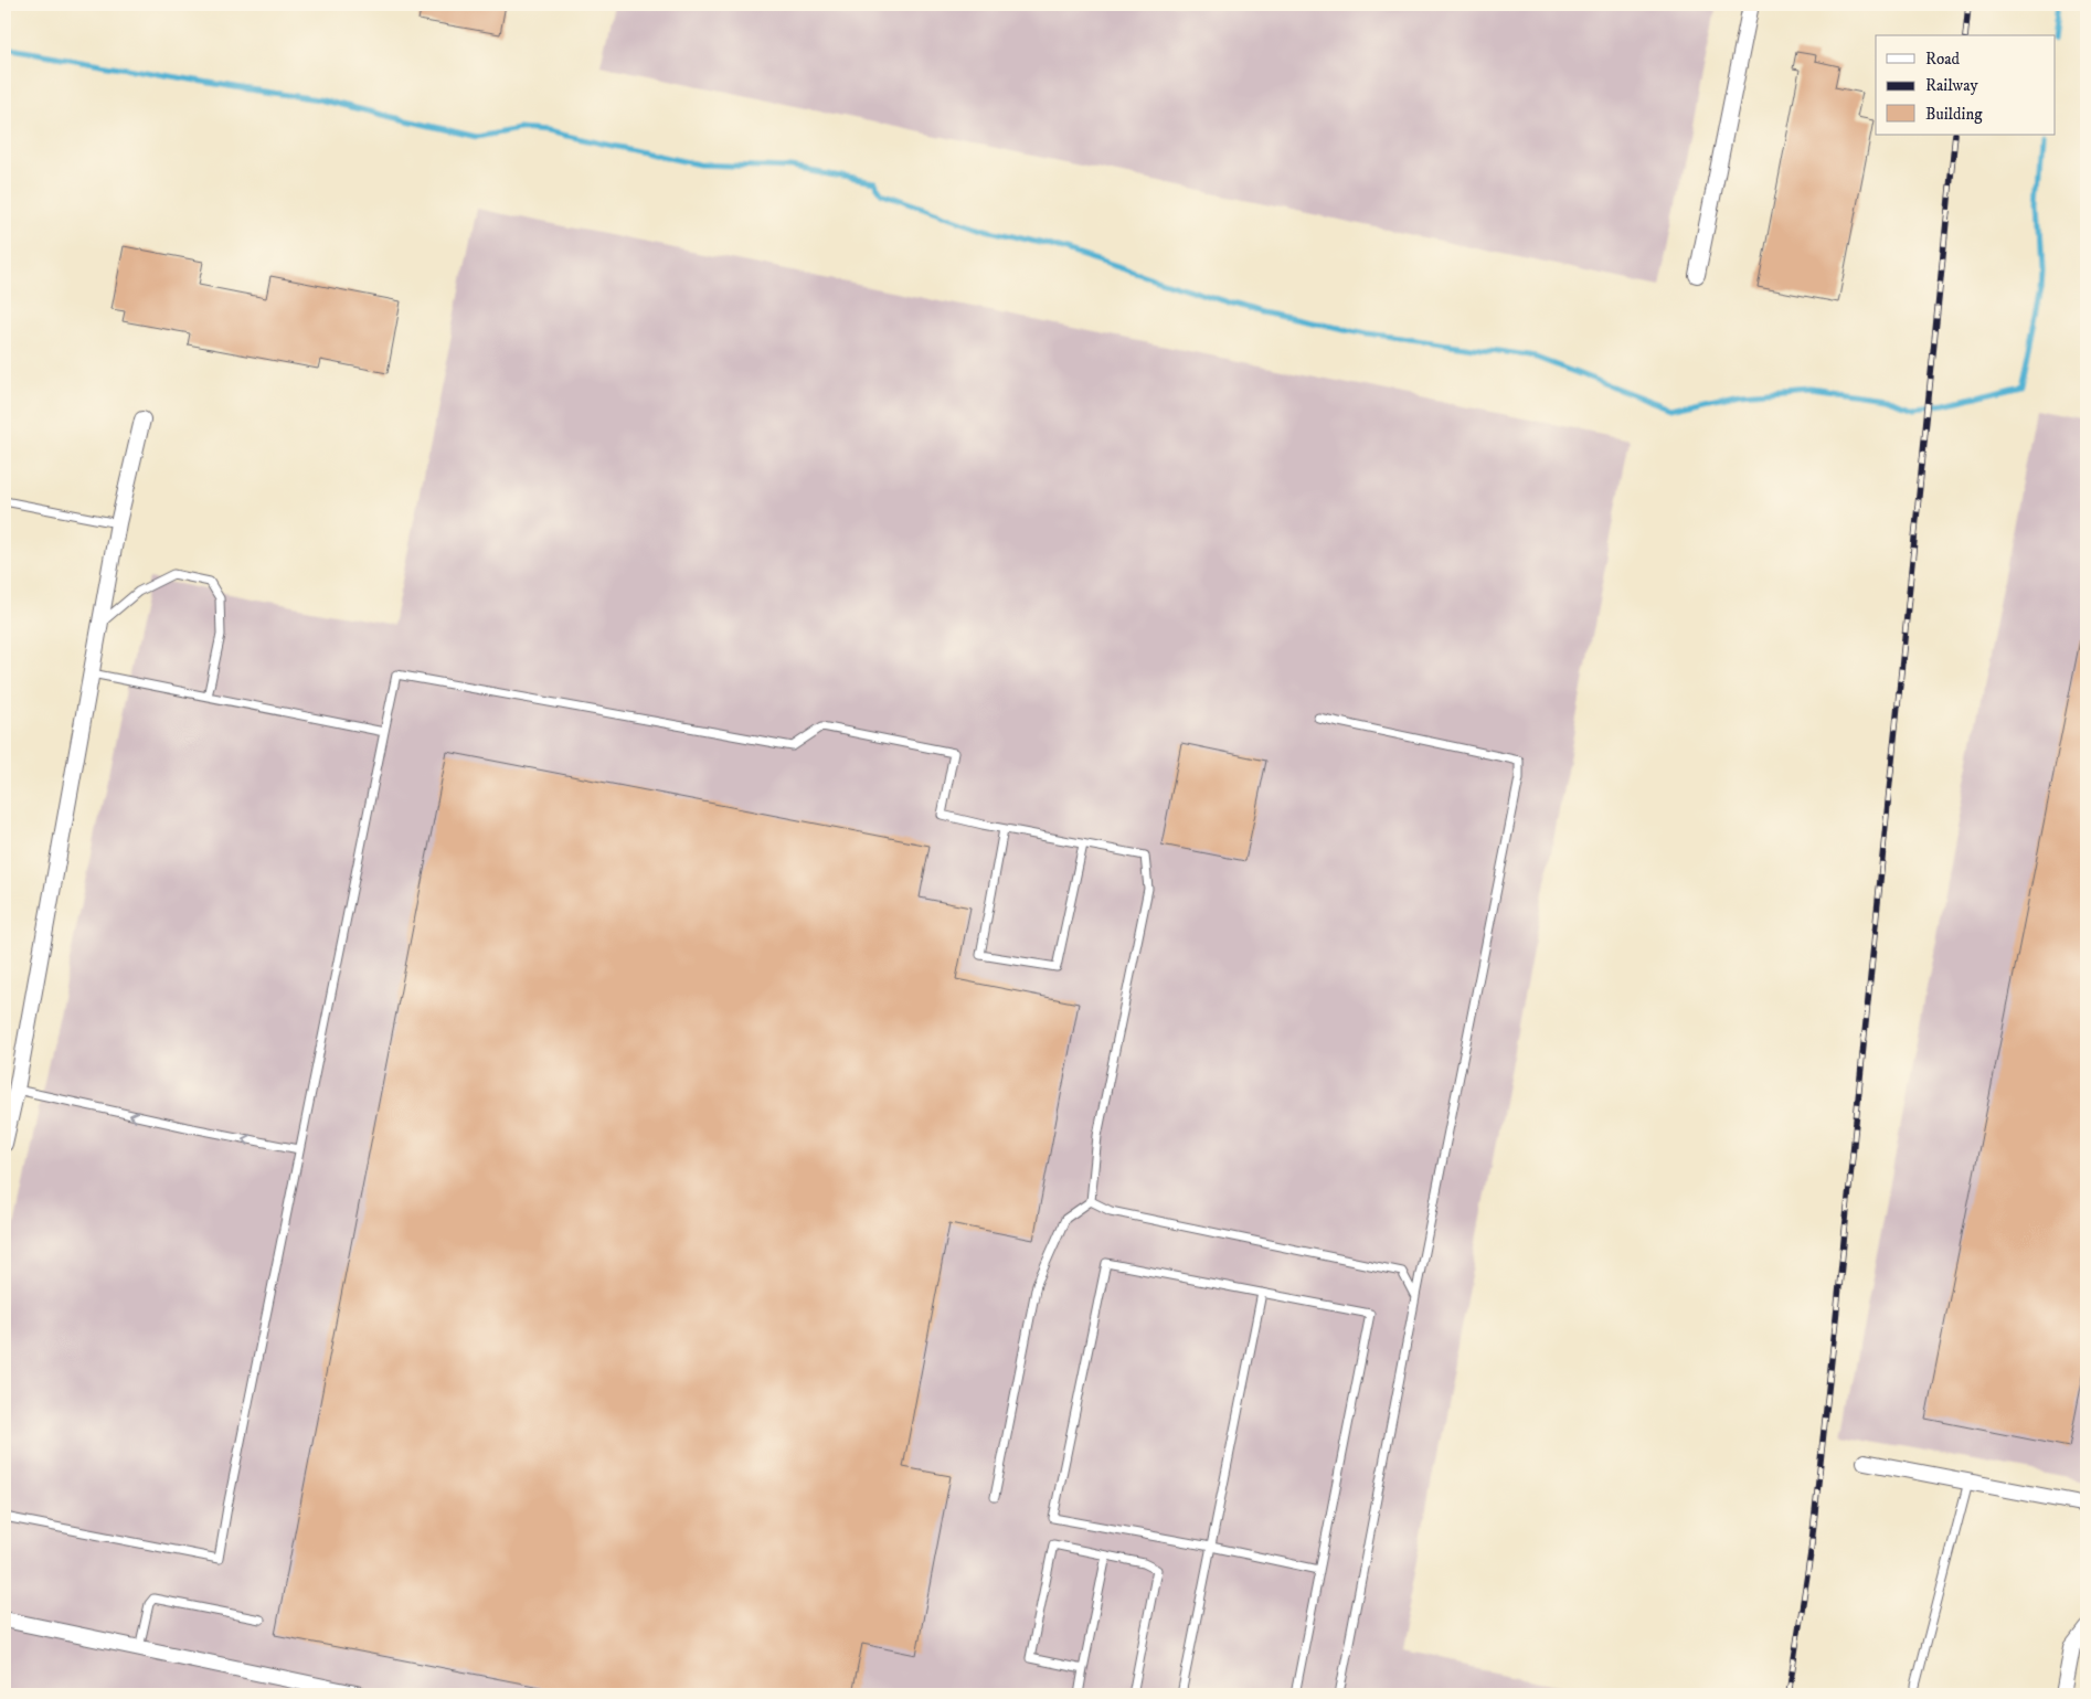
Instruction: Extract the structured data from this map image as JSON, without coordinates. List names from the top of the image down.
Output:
{
  "legend": ["Road", "Railway", "Building"]
}
